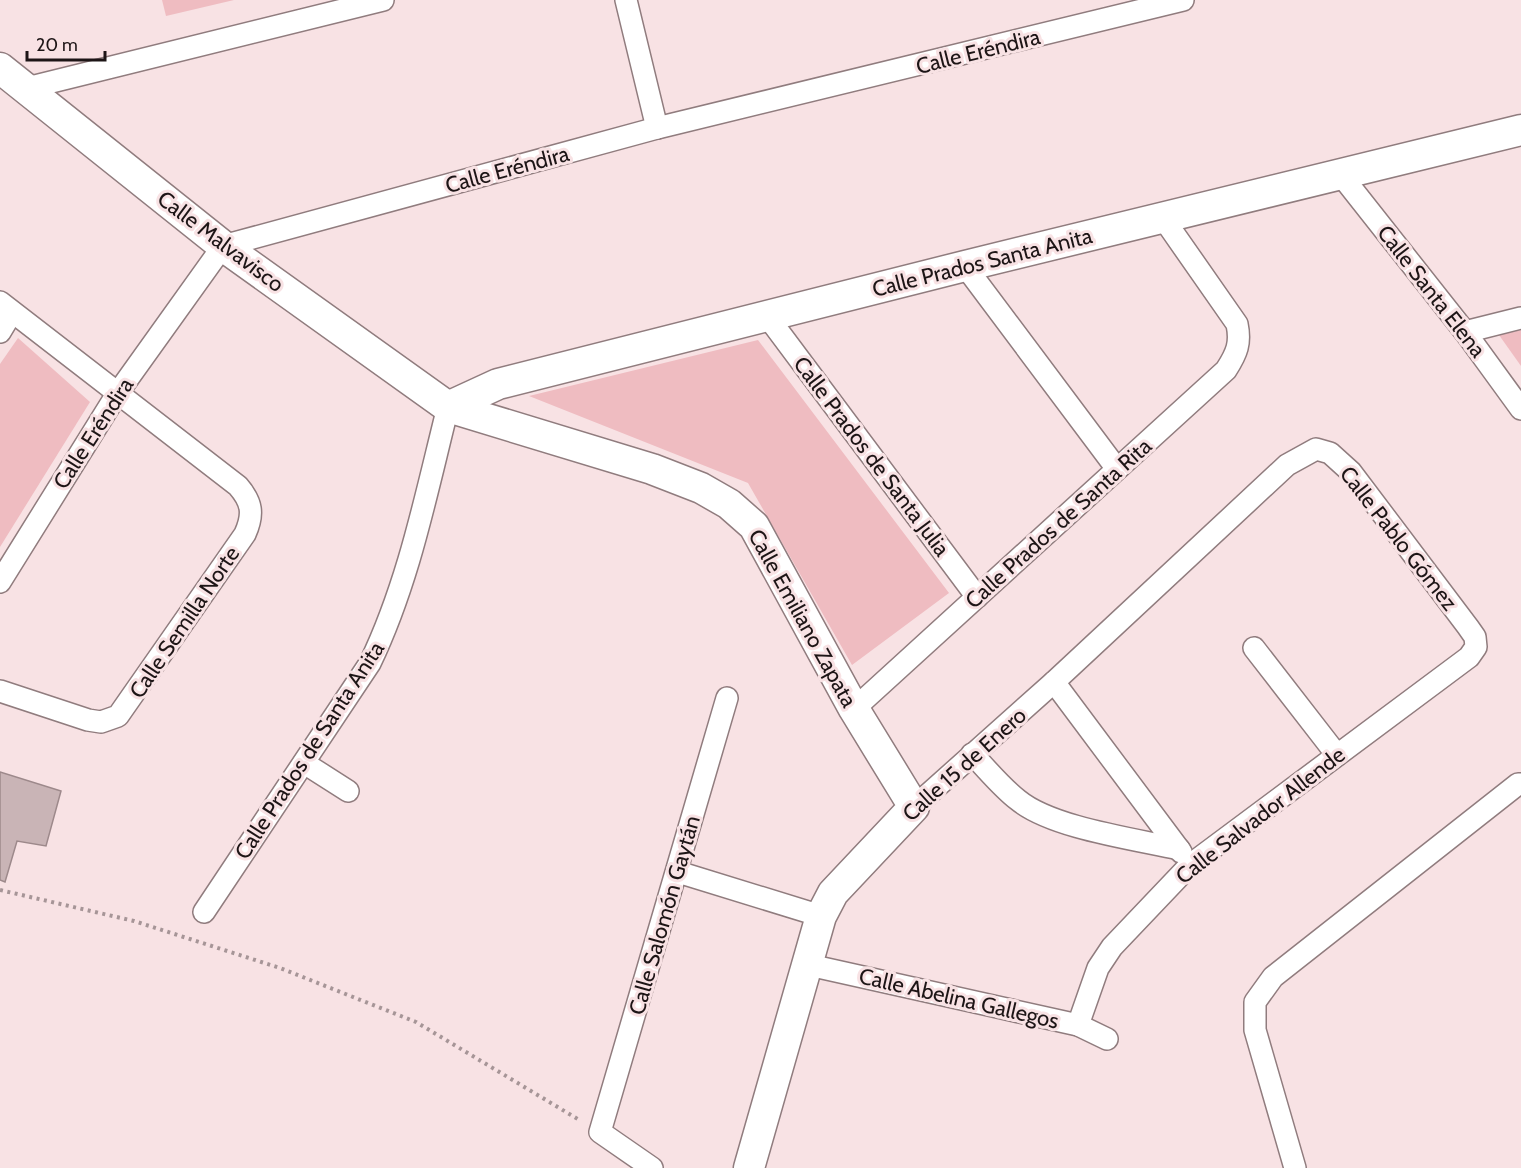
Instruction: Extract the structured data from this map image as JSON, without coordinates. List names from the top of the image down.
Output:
{
  "streets": {
    "street": [
      "Calle Eréndira",
      "Calle Malvavisco",
      "Calle Prados Santa Anita",
      "Calle Santa Elena",
      "Calle Prados de Santa Julia",
      "Calle Prados de Santa Rita",
      "Calle Pablo Gómez",
      "Calle Emiliano Zapata",
      "Calle Semilla Norte",
      "Calle Prados de Santa Anita",
      "Calle 15 de Enero",
      "Calle Salvador Allende",
      "Calle Salomón Gaytán",
      "Calle Abelina Gallegos"
    ]
  },
  "crossings": [
    ["Calle Eréndira", "Calle Malvavisco"],
    ["Calle Eréndira", "Calle Semilla Norte"],
    ["Calle Malvavisco", "Calle Prados Santa Anita"],
    ["Calle Malvavisco", "Calle Emiliano Zapata"],
    ["Calle Malvavisco", "Calle Prados de Santa Anita"],
    ["Calle Prados Santa Anita", "Calle Santa Elena"],
    ["Calle Prados Santa Anita", "Calle Prados de Santa Julia"],
    ["Calle Prados Santa Anita", "Calle Prados de Santa Rita"],
    ["Calle Prados Santa Anita", "Calle Emiliano Zapata"],
    ["Calle Prados Santa Anita", "Calle Prados de Santa Anita"],
    ["Calle Prados de Santa Julia", "Calle Prados de Santa Rita"],
    ["Calle Prados de Santa Rita", "Calle Emiliano Zapata"],
    ["Calle Pablo Gómez", "Calle 15 de Enero"],
    ["Calle Pablo Gómez", "Calle Salvador Allende"],
    ["Calle Emiliano Zapata", "Calle Prados de Santa Anita"],
    ["Calle Emiliano Zapata", "Calle 15 de Enero"],
    ["Calle 15 de Enero", "Calle Abelina Gallegos"],
    ["Calle Salvador Allende", "Calle Abelina Gallegos"]
  ],
  "scale_bar": "20 m"
}
